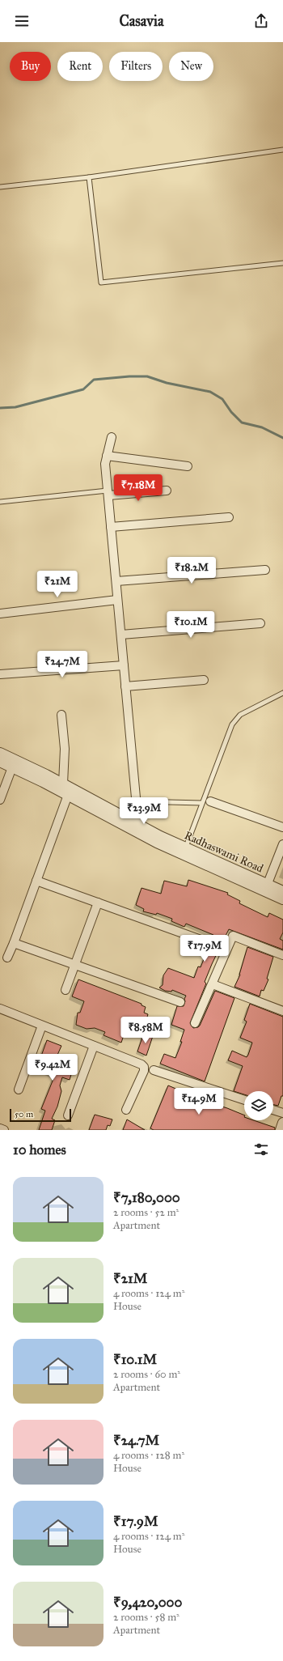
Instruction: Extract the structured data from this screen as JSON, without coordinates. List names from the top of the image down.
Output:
{
  "streets": {
    "street": ["Radhaswami Road"]
  },
  "scale_bar": "50 m",
  "page": {
    "header": "Casavia",
    "chip": [
      "Buy",
      "Rent",
      "Filters",
      "New"
    ],
    "price": [
      "₹7.18M",
      "₹18.2M",
      "₹21M",
      "₹10.1M",
      "₹24.7M",
      "₹23.9M",
      "₹17.9M",
      "₹8.58M",
      "₹9.42M",
      "₹14.9M"
    ],
    "scale": "50 m",
    "heading": "10 homes",
    "list": [
      {
        "name": "₹7,180,000",
        "note": "2 rooms · 52 m² · Apartment"
      },
      {
        "name": "₹21M",
        "note": "4 rooms · 124 m² · House"
      },
      {
        "name": "₹10.1M",
        "note": "2 rooms · 60 m² · Apartment"
      },
      {
        "name": "₹24.7M",
        "note": "4 rooms · 128 m² · House"
      },
      {
        "name": "₹17.9M",
        "note": "4 rooms · 124 m² · House"
      },
      {
        "name": "₹9,420,000",
        "note": "2 rooms · 58 m² · Apartment"
      }
    ]
  }
}
